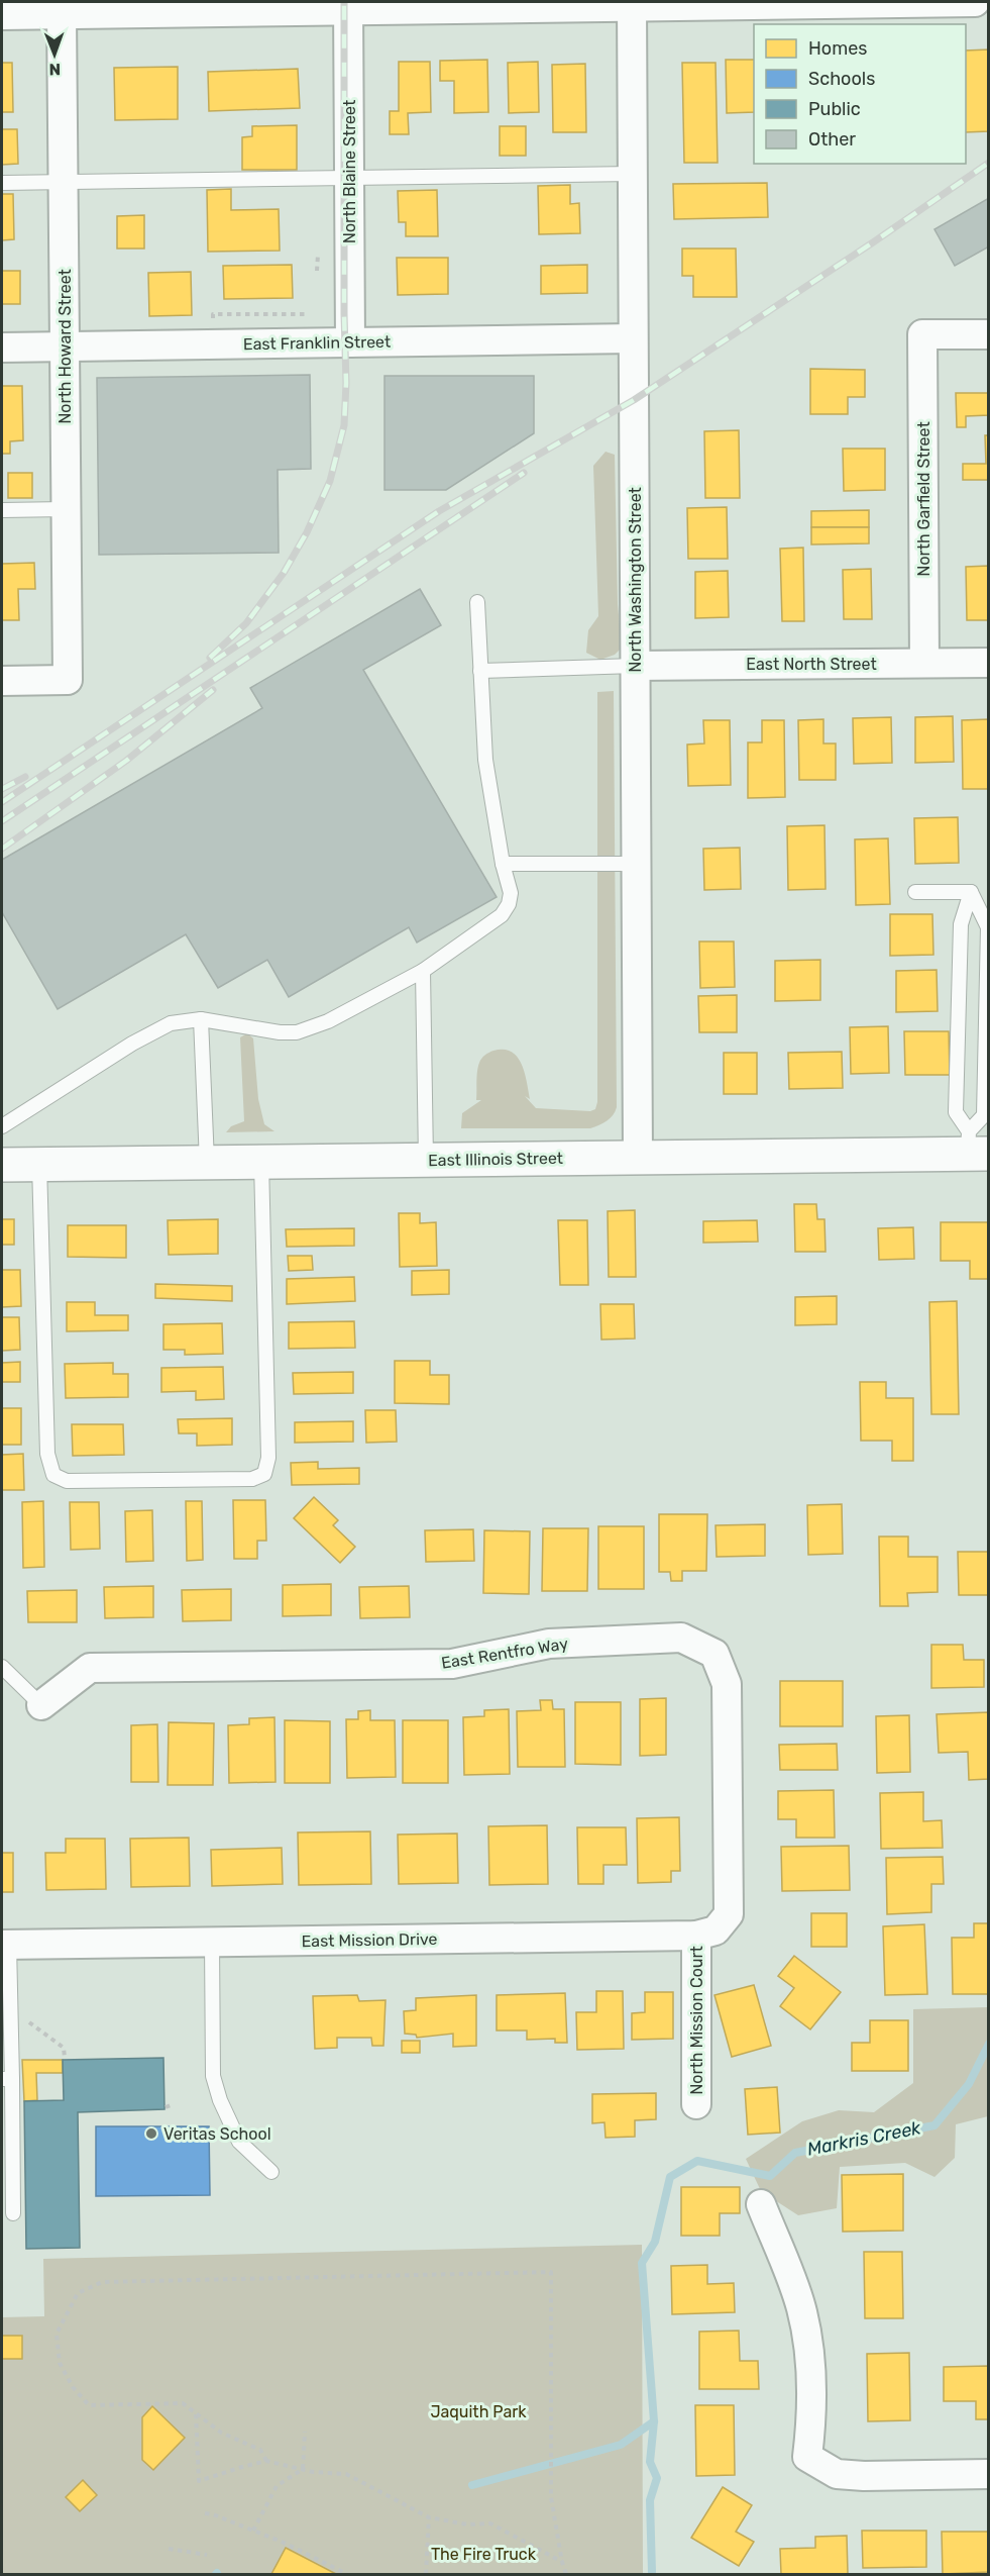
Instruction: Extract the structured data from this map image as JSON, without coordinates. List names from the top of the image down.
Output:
{
  "streets": {
    "street": [
      "North Blaine Street",
      "East Franklin Street",
      "North Howard Street",
      "North Garfield Street",
      "North Washington Street",
      "East North Street",
      "East Illinois Street",
      "East Rentfro Way",
      "East Mission Drive",
      "North Mission Court"
    ]
  },
  "crossings": [
    ["North Blaine Street", "East Franklin Street"],
    ["East Franklin Street", "North Howard Street"],
    ["East Franklin Street", "North Washington Street"],
    ["North Garfield Street", "East North Street"],
    ["North Washington Street", "East North Street"],
    ["North Washington Street", "East Illinois Street"],
    ["East Rentfro Way", "East Mission Drive"],
    ["East Mission Drive", "North Mission Court"]
  ],
  "water": ["Markris Creek"],
  "parks": ["Jaquith Park", "The Fire Truck"],
  "places": ["Veritas School"],
  "legend": [
    "Homes",
    "Schools",
    "Public",
    "Other"
  ],
  "north": "bottom"
}
